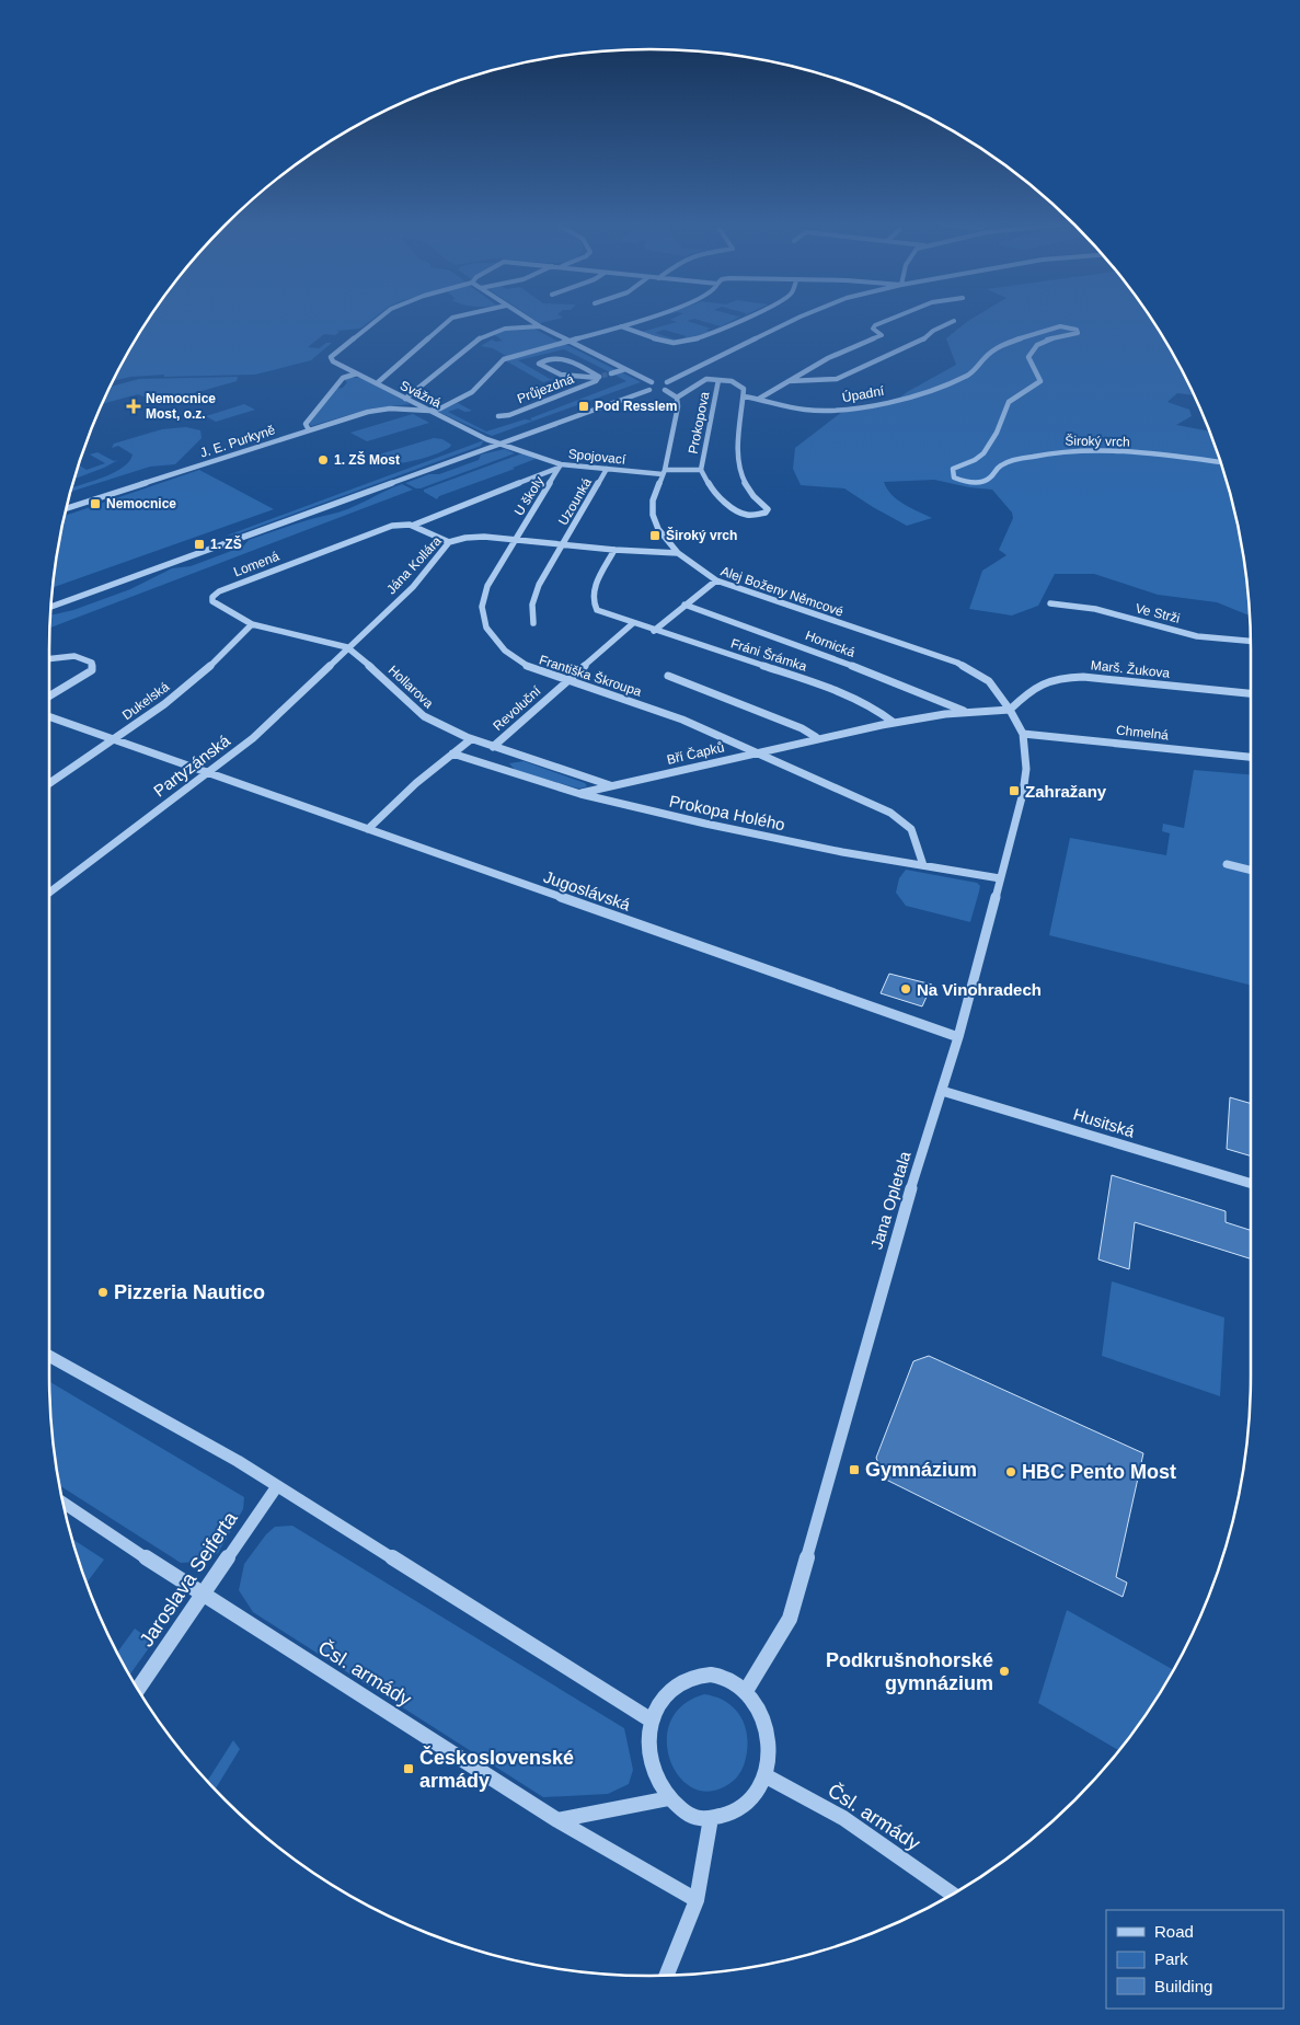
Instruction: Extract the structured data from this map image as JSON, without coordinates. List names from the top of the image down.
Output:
{
  "streets": {
    "street": [
      "Průjezdná",
      "Svážná",
      "Úpadní",
      "Prokopova",
      "J. E. Purkyně",
      "Široký vrch",
      "Spojovací",
      "U školy",
      "Uzounká",
      "Lomená",
      "Jána Kollára",
      "Alej Boženy Němcové",
      "Ve Strži",
      "Hornická",
      "Fráni Šrámka",
      "Marš. Žukova",
      "Františka Škroupa",
      "Hollarova",
      "Dukelská",
      "Revoluční",
      "Chmelná",
      "Bří Čapků",
      "Partyzánská",
      "Prokopa Holého",
      "Jugoslávská",
      "Husitská",
      "Jana Opletala",
      "Jaroslava Seiferta",
      "Čsl. armády"
    ]
  },
  "crossings": [
    ["Svážná", "J. E. Purkyně"],
    ["Svážná", "Spojovací"],
    ["Úpadní", "Prokopova"],
    ["Úpadní", "Široký vrch"],
    ["Prokopova", "Spojovací"],
    ["Prokopova", "Alej Boženy Němcové"],
    ["Spojovací", "U školy"],
    ["Spojovací", "Uzounká"],
    ["Spojovací", "Alej Boženy Němcové"],
    ["U školy", "Jána Kollára"],
    ["U školy", "Františka Škroupa"],
    ["Uzounká", "Jána Kollára"],
    ["Lomená", "Jána Kollára"],
    ["Lomená", "Hollarova"],
    ["Lomená", "Dukelská"],
    ["Lomená", "Partyzánská"],
    ["Jána Kollára", "Alej Boženy Němcové"],
    ["Jána Kollára", "Fráni Šrámka"],
    ["Jána Kollára", "Františka Škroupa"],
    ["Jána Kollára", "Hollarova"],
    ["Jána Kollára", "Partyzánská"],
    ["Alej Boženy Němcové", "Marš. Žukova"],
    ["Alej Boženy Němcové", "Bří Čapků"],
    ["Alej Boženy Němcové", "Jana Opletala"],
    ["Hornická", "Bří Čapků"],
    ["Fráni Šrámka", "Revoluční"],
    ["Fráni Šrámka", "Bří Čapků"],
    ["Marš. Žukova", "Bří Čapků"],
    ["Marš. Žukova", "Jana Opletala"],
    ["Františka Škroupa", "Revoluční"],
    ["Františka Škroupa", "Bří Čapků"],
    ["Františka Škroupa", "Prokopa Holého"],
    ["Hollarova", "Revoluční"],
    ["Hollarova", "Partyzánská"],
    ["Dukelská", "Jugoslávská"],
    ["Chmelná", "Jana Opletala"],
    ["Bří Čapků", "Prokopa Holého"],
    ["Bří Čapků", "Jana Opletala"],
    ["Partyzánská", "Jugoslávská"],
    ["Prokopa Holého", "Jana Opletala"],
    ["Jugoslávská", "Jana Opletala"],
    ["Husitská", "Jana Opletala"],
    ["Jana Opletala", "Čsl. armády"],
    ["Jaroslava Seiferta", "Čsl. armády"]
  ],
  "places": {
    "health": ["Nemocnice Most, o.z."],
    "transit": [
      "Pod Resslem",
      "Nemocnice",
      "Široký vrch",
      "1. ZŠ",
      "Zahražany",
      "Gymnázium",
      "Československé armády"
    ],
    "other": [
      "1. ZŠ Most",
      "Na Vinohradech",
      "Pizzeria Nautico",
      "HBC Pento Most",
      "Podkrušnohorské gymnázium"
    ]
  },
  "legend": ["Road", "Park", "Building"]
}
